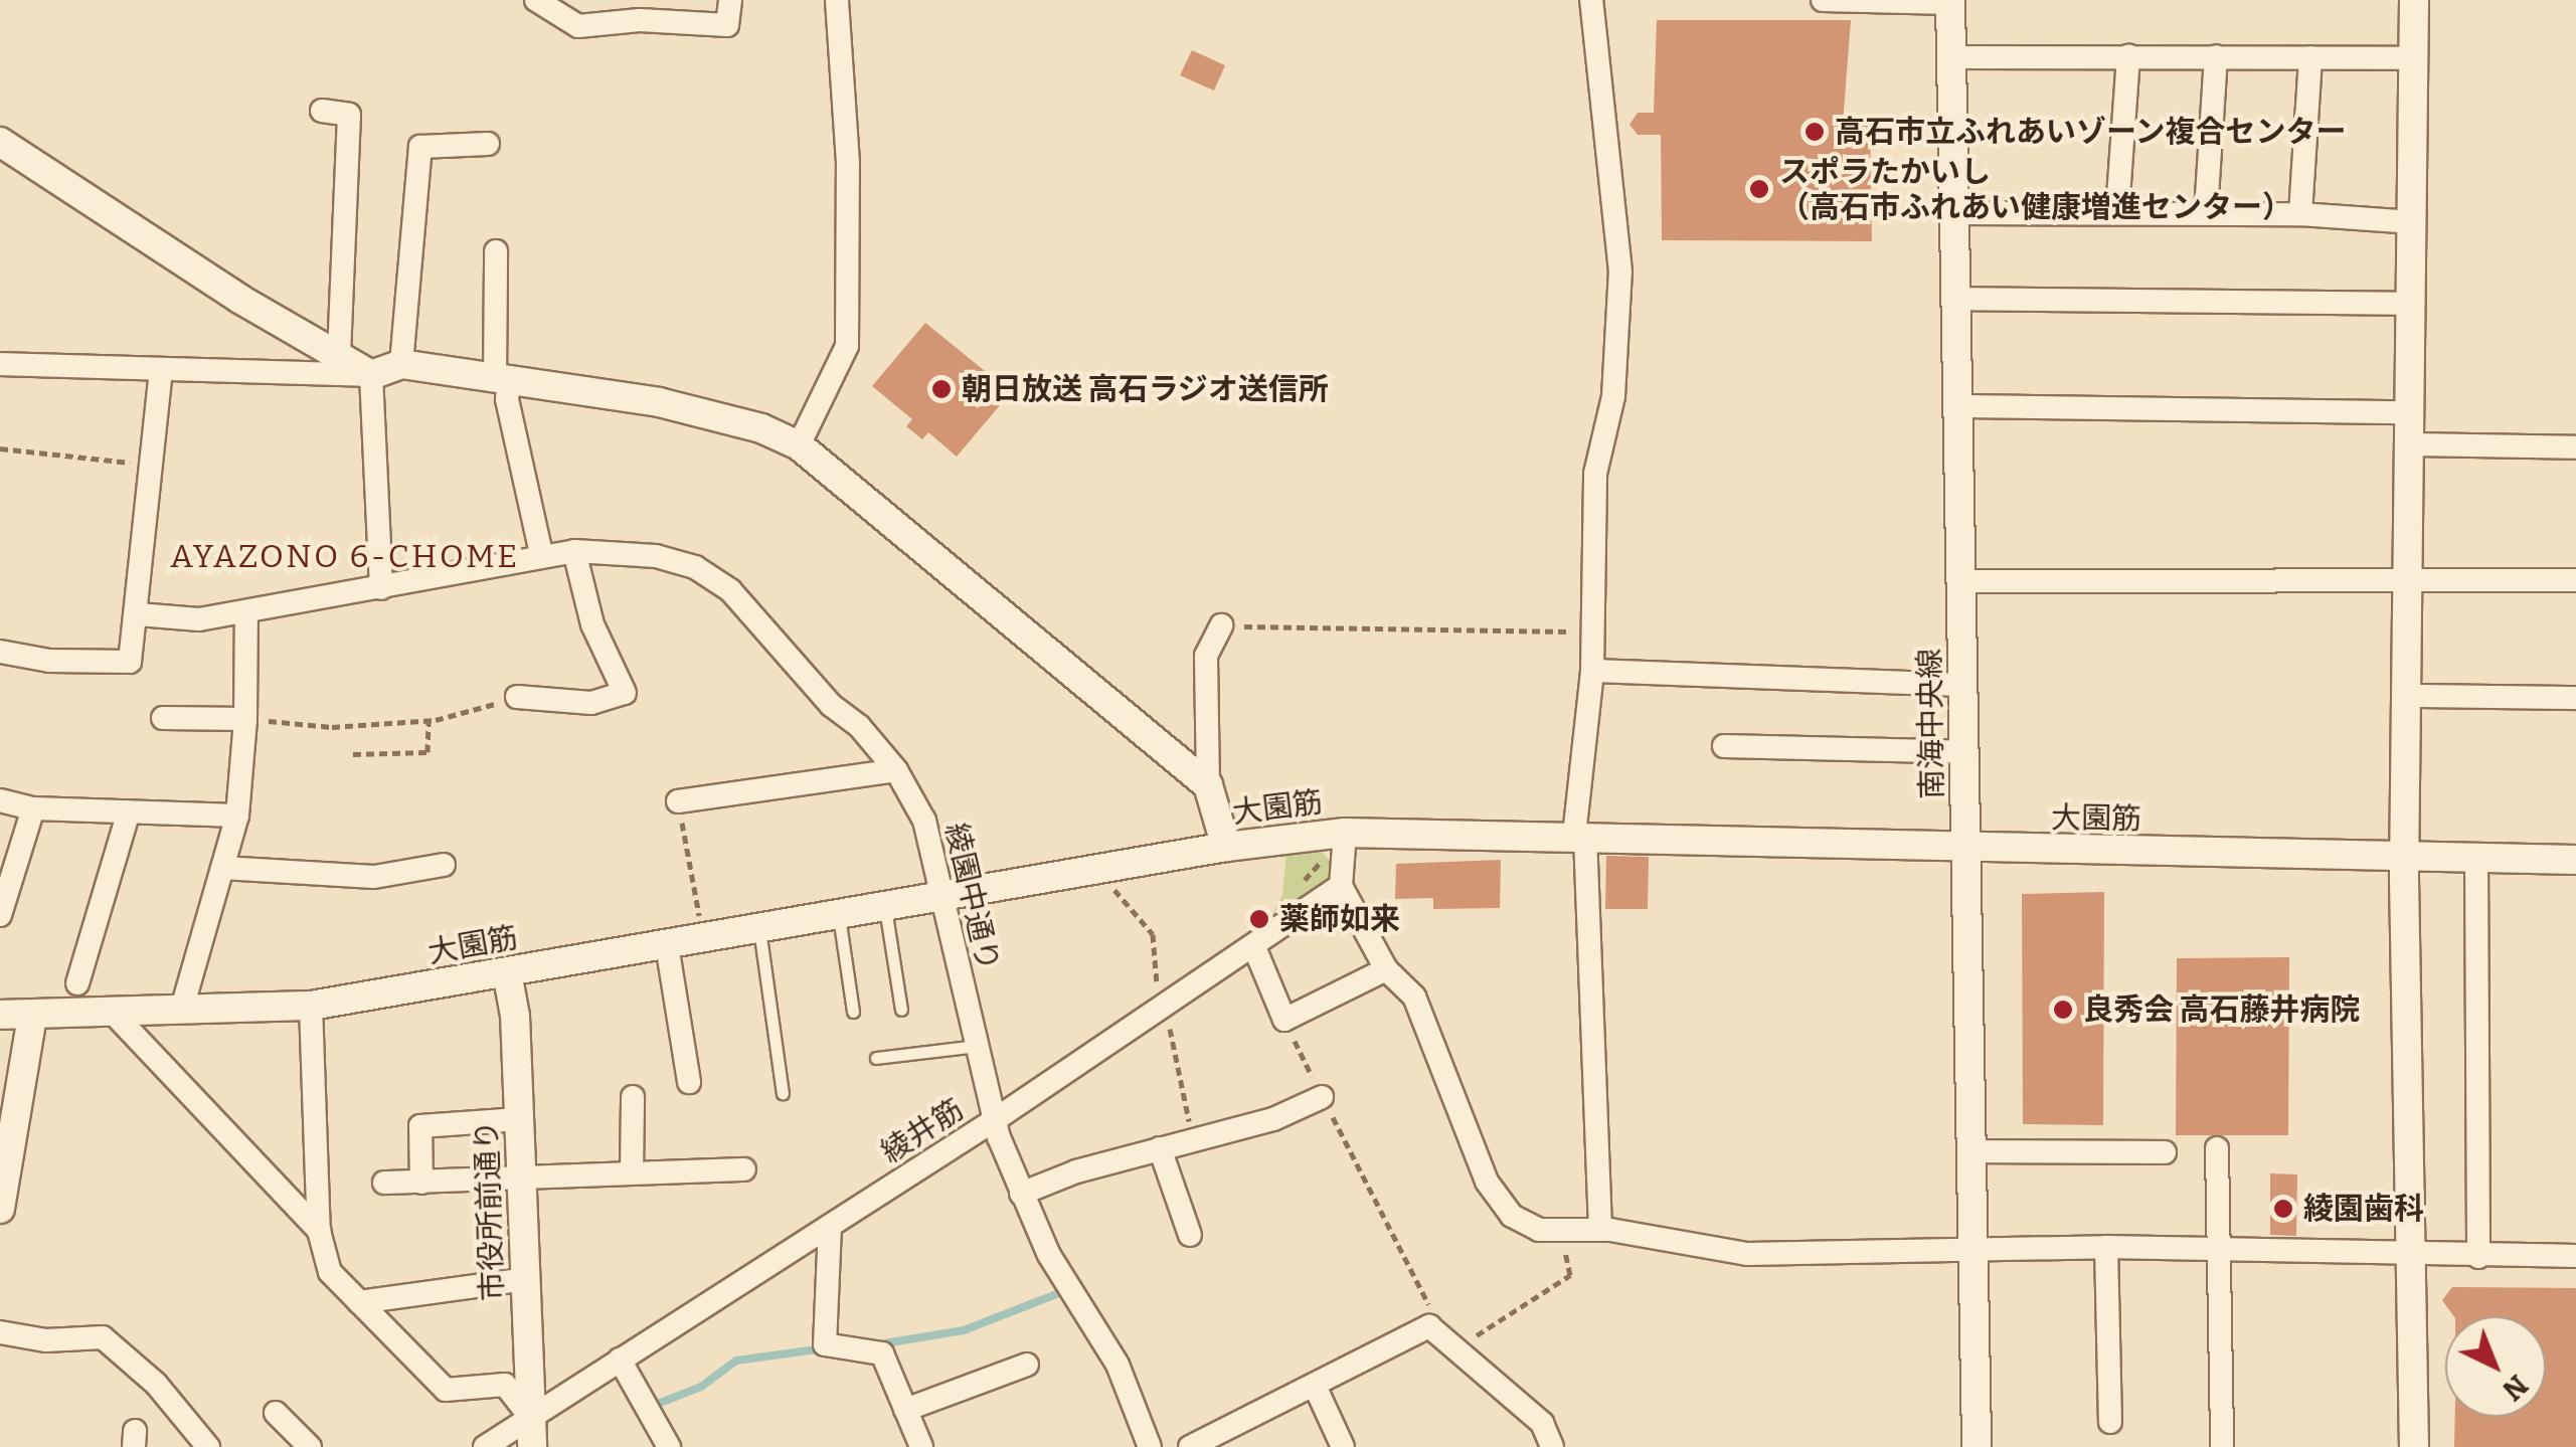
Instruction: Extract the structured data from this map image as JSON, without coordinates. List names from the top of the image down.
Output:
{
  "streets": {
    "street": [
      "南海中央線",
      "大園筋",
      "綾園中通り",
      "綾井筋",
      "市役所前通り"
    ]
  },
  "crossings": [
    ["南海中央線", "大園筋"],
    ["大園筋", "綾園中通り"],
    ["大園筋", "市役所前通り"],
    ["綾園中通り", "綾井筋"],
    ["綾井筋", "市役所前通り"]
  ],
  "districts": ["AYAZONO 6-CHOME"],
  "places": [
    "高石市立ふれあいゾーン複合センター",
    "スポラたかいし （高石市ふれあい健康増進センター）",
    "朝日放送 高石ラジオ送信所",
    "薬師如来",
    "良秀会 高石藤井病院",
    "綾園歯科"
  ],
  "north": "bottom right"
}
